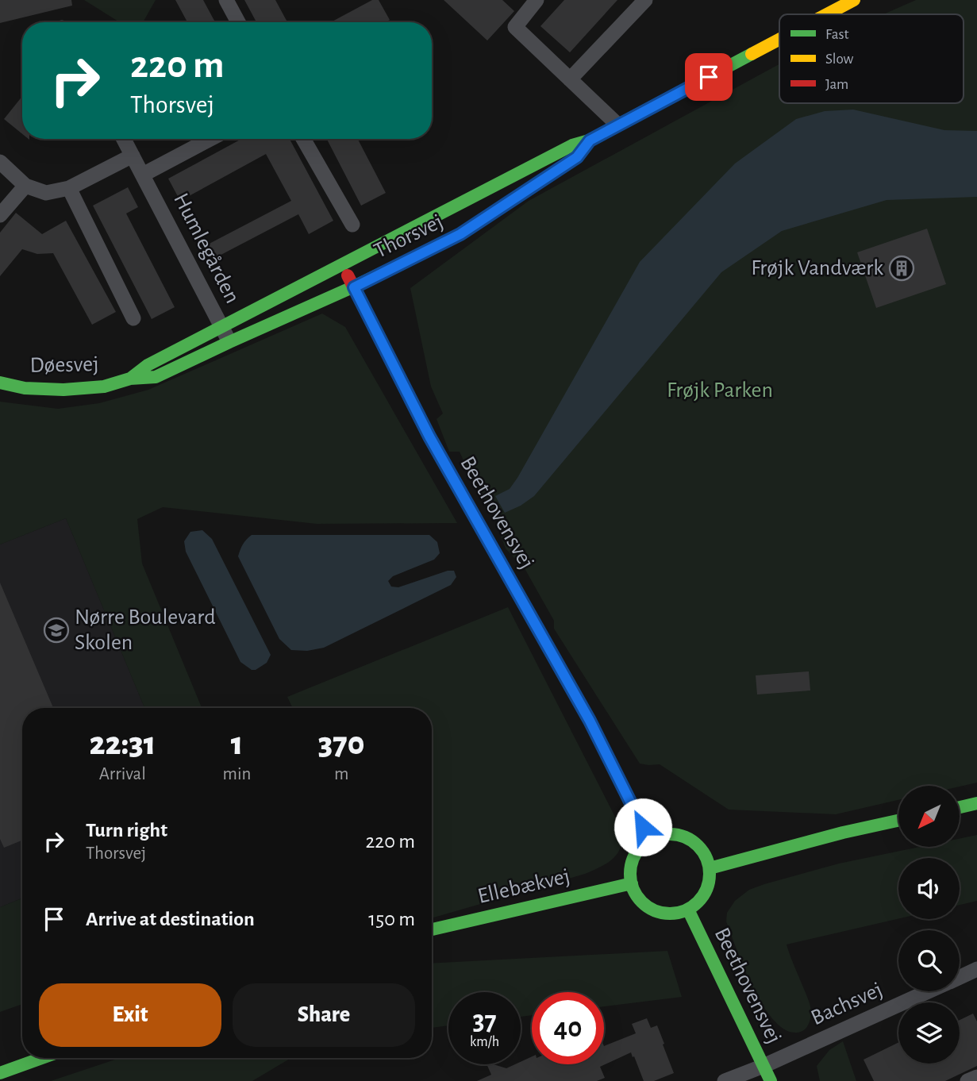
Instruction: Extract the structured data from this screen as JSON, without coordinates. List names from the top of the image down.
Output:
{
  "streets": {
    "street": [
      "Thorsvej",
      "Humlegården",
      "Døesvej",
      "Beethovensvej",
      "Ellebækvej",
      "Bachsvej"
    ]
  },
  "crossings": [
    ["Thorsvej", "Humlegården"],
    ["Thorsvej", "Døesvej"],
    ["Thorsvej", "Beethovensvej"],
    ["Humlegården", "Døesvej"],
    ["Beethovensvej", "Ellebækvej"],
    ["Beethovensvej", "Bachsvej"]
  ],
  "parks": ["Frøjk Parken"],
  "places": {
    "building": ["Frøjk Vandværk"],
    "school or university": ["Nørre Boulevard Skolen"]
  },
  "legend": ["Fast", "Slow", "Jam"],
  "north": "bottom left",
  "page": {
    "turn": ["220 m", "Thorsvej"],
    "eta": [
      "22:31",
      "Arrival",
      "1",
      "min",
      "370",
      "m"
    ],
    "list": [
      {
        "name": "Turn right",
        "note": "Thorsvej",
        "value": "220 m"
      },
      {
        "name": "Arrive at destination",
        "value": "150 m"
      }
    ],
    "buttons": ["Exit", "Share"],
    "speed": "37 km/h",
    "limit": "40"
  }
}
